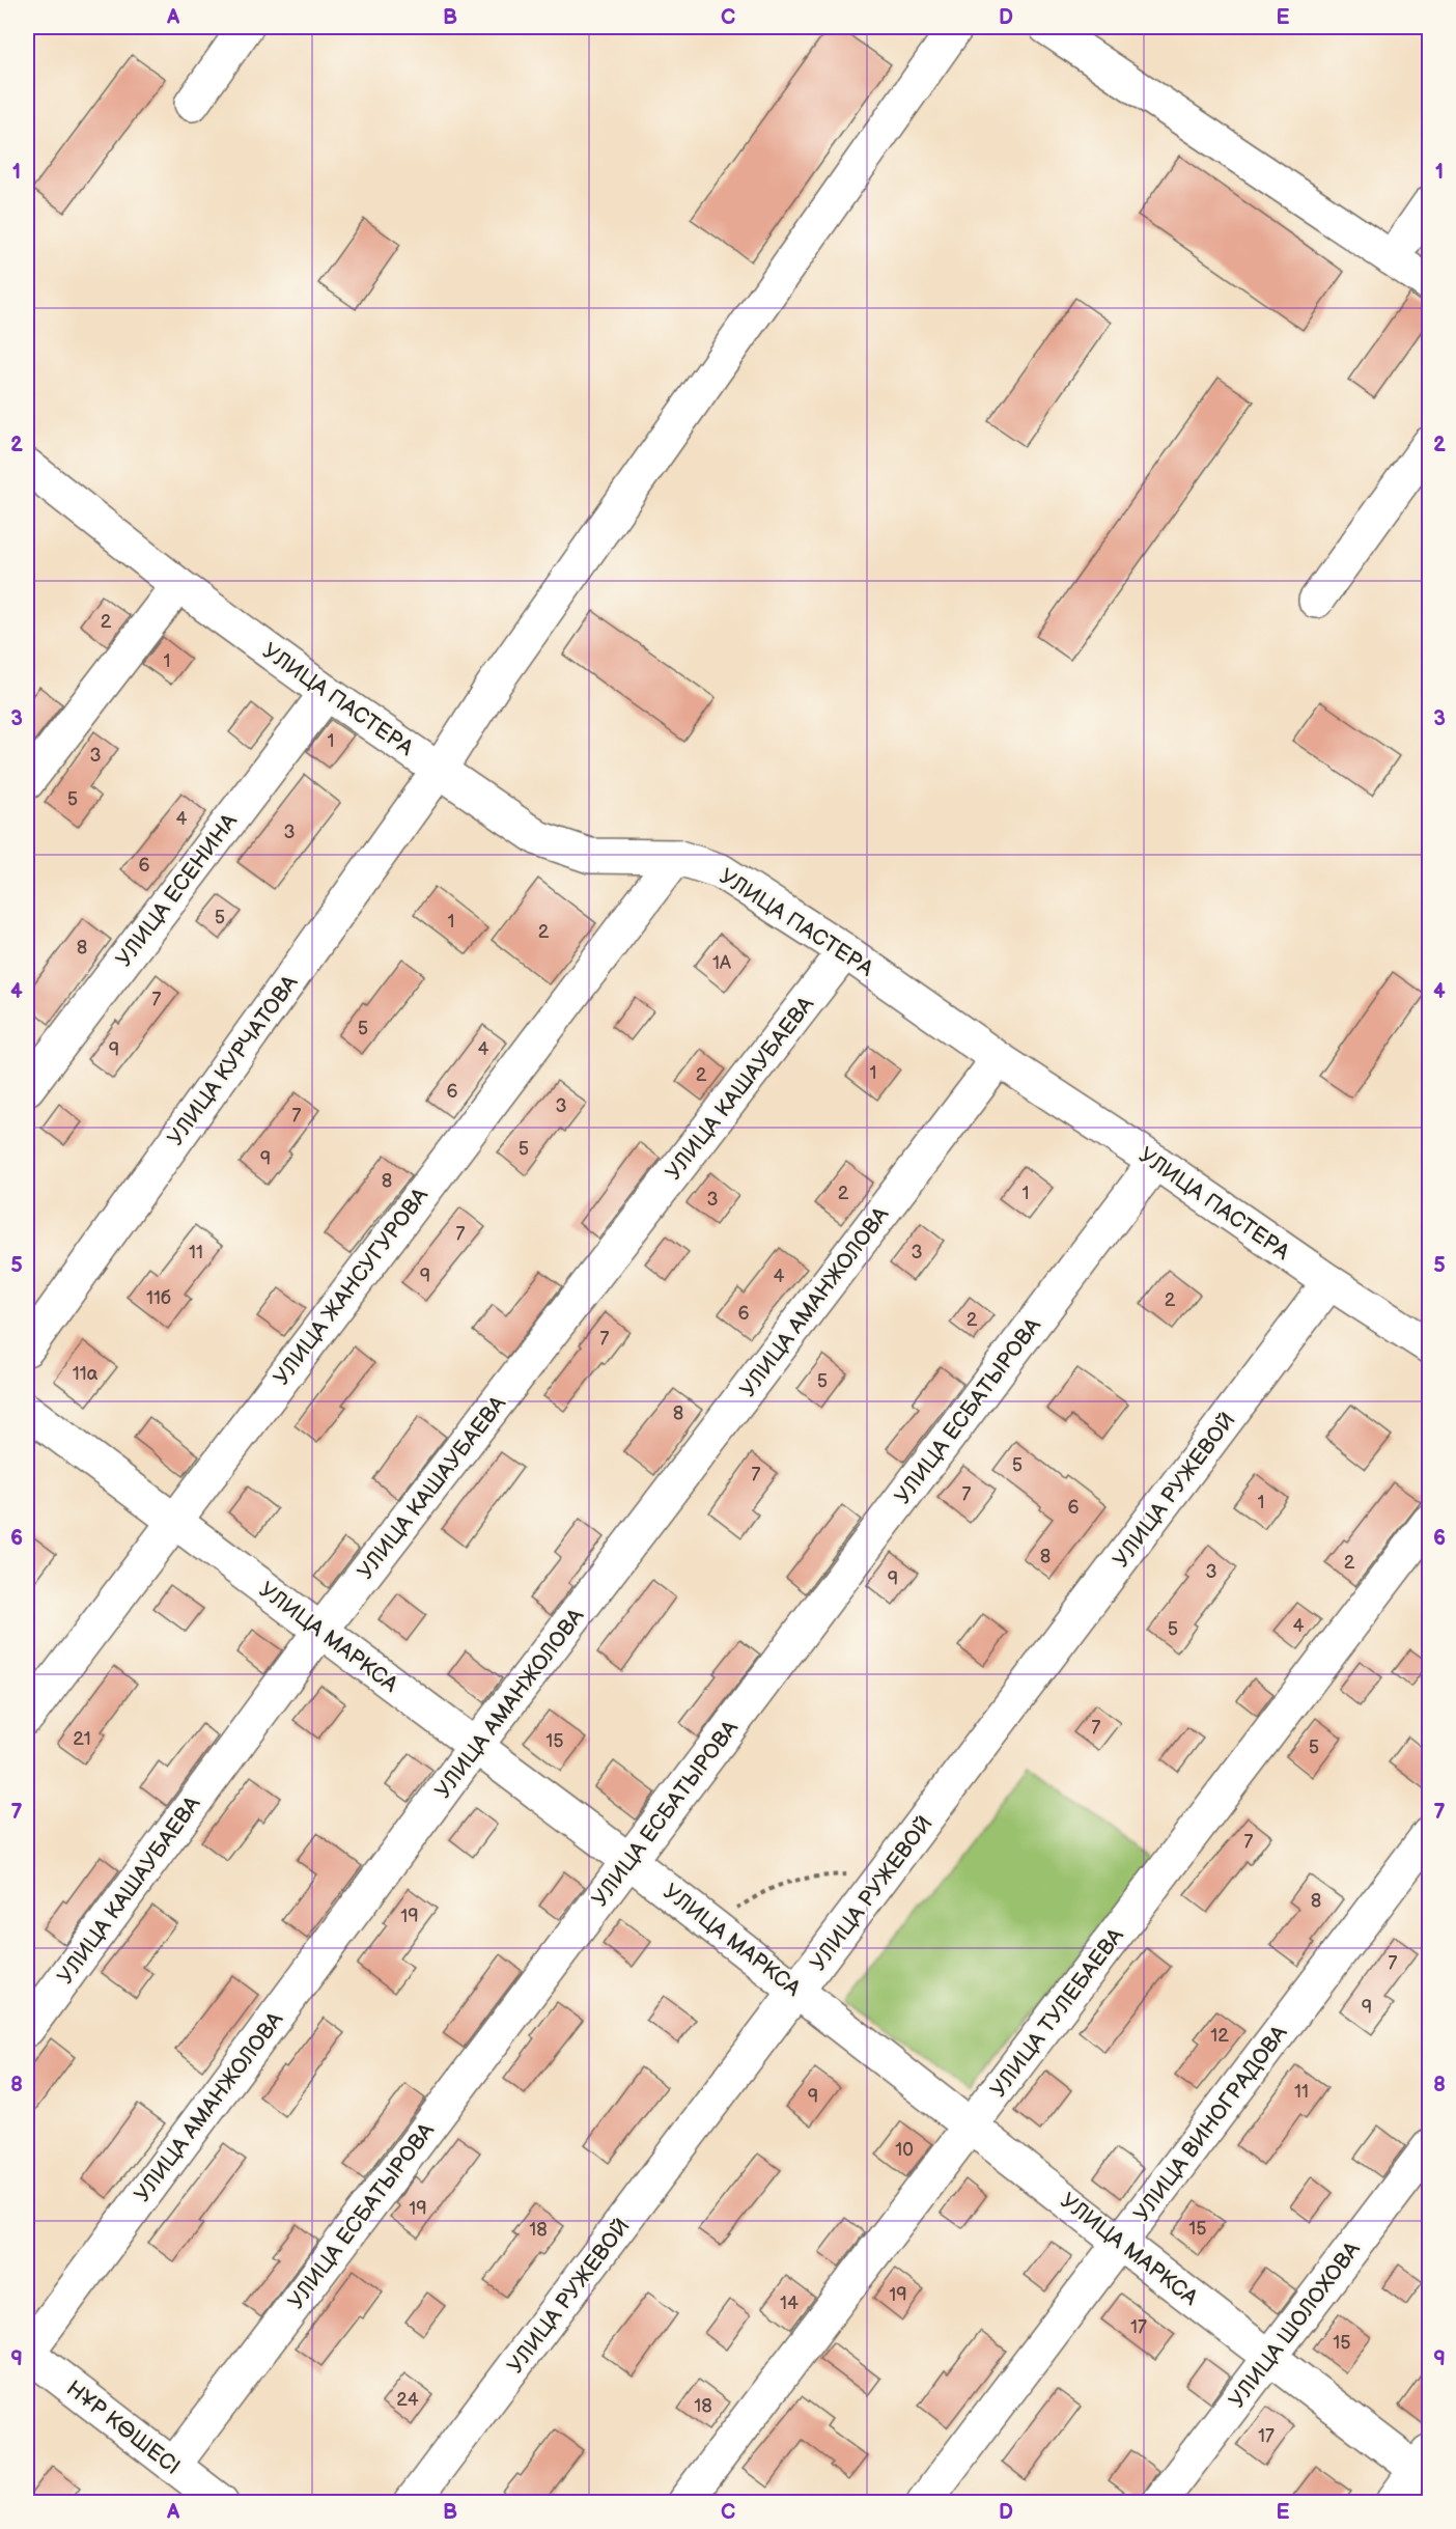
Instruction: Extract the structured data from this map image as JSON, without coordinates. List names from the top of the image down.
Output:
{
  "streets": {
    "street": [
      "УЛИЦА ПАСТЕРА",
      "УЛИЦА ЕСЕНИНА",
      "УЛИЦА КУРЧАТОВА",
      "УЛИЦА КАШАУБАЕВА",
      "УЛИЦА ЖАНСУГУРОВА",
      "УЛИЦА АМАНЖОЛОВА",
      "УЛИЦА ЕСБАТЫРОВА",
      "УЛИЦА РУЖЕВОЙ",
      "УЛИЦА МАРКСА",
      "УЛИЦА ТУЛЕБАЕВА",
      "УЛИЦА ВИНОГРАДОВА",
      "УЛИЦА ШОЛОХОВА",
      "НҰР КӨШЕСІ"
    ]
  },
  "crossings": [
    ["УЛИЦА ПАСТЕРА", "УЛИЦА ЕСЕНИНА"],
    ["УЛИЦА ПАСТЕРА", "УЛИЦА КУРЧАТОВА"],
    ["УЛИЦА ПАСТЕРА", "УЛИЦА КАШАУБАЕВА"],
    ["УЛИЦА ПАСТЕРА", "УЛИЦА ЖАНСУГУРОВА"],
    ["УЛИЦА ПАСТЕРА", "УЛИЦА АМАНЖОЛОВА"],
    ["УЛИЦА ПАСТЕРА", "УЛИЦА ЕСБАТЫРОВА"],
    ["УЛИЦА ПАСТЕРА", "УЛИЦА РУЖЕВОЙ"],
    ["УЛИЦА КАШАУБАЕВА", "УЛИЦА МАРКСА"],
    ["УЛИЦА ЖАНСУГУРОВА", "УЛИЦА МАРКСА"],
    ["УЛИЦА АМАНЖОЛОВА", "УЛИЦА МАРКСА"],
    ["УЛИЦА АМАНЖОЛОВА", "НҰР КӨШЕСІ"],
    ["УЛИЦА ЕСБАТЫРОВА", "УЛИЦА МАРКСА"],
    ["УЛИЦА ЕСБАТЫРОВА", "НҰР КӨШЕСІ"],
    ["УЛИЦА РУЖЕВОЙ", "УЛИЦА МАРКСА"],
    ["УЛИЦА МАРКСА", "УЛИЦА ТУЛЕБАЕВА"],
    ["УЛИЦА МАРКСА", "УЛИЦА ВИНОГРАДОВА"],
    ["УЛИЦА МАРКСА", "УЛИЦА ШОЛОХОВА"]
  ],
  "house_numbers": [
    "2",
    "1",
    "1",
    "3",
    "5",
    "4",
    "3",
    "6",
    "5",
    "1",
    "2",
    "8",
    "1А",
    "7",
    "5",
    "4",
    "9",
    "1",
    "2",
    "6",
    "3",
    "7",
    "5",
    "9",
    "8",
    "2",
    "1",
    "3",
    "7",
    "11",
    "3",
    "9",
    "4",
    "11б",
    "2",
    "6",
    "2",
    "7",
    "11а",
    "5",
    "8",
    "5",
    "7",
    "7",
    "1",
    "6",
    "8",
    "2",
    "3",
    "9",
    "4",
    "5",
    "7",
    "21",
    "15",
    "5",
    "7",
    "8",
    "19",
    "7",
    "9",
    "12",
    "11",
    "9",
    "10",
    "19",
    "15",
    "18",
    "19",
    "14",
    "17",
    "15",
    "24",
    "18",
    "17"
  ],
  "grid": {
    "columns": [
      "A",
      "B",
      "C",
      "D",
      "E"
    ],
    "rows": [
      "1",
      "2",
      "3",
      "4",
      "5",
      "6",
      "7",
      "8",
      "9"
    ]
  }
}
